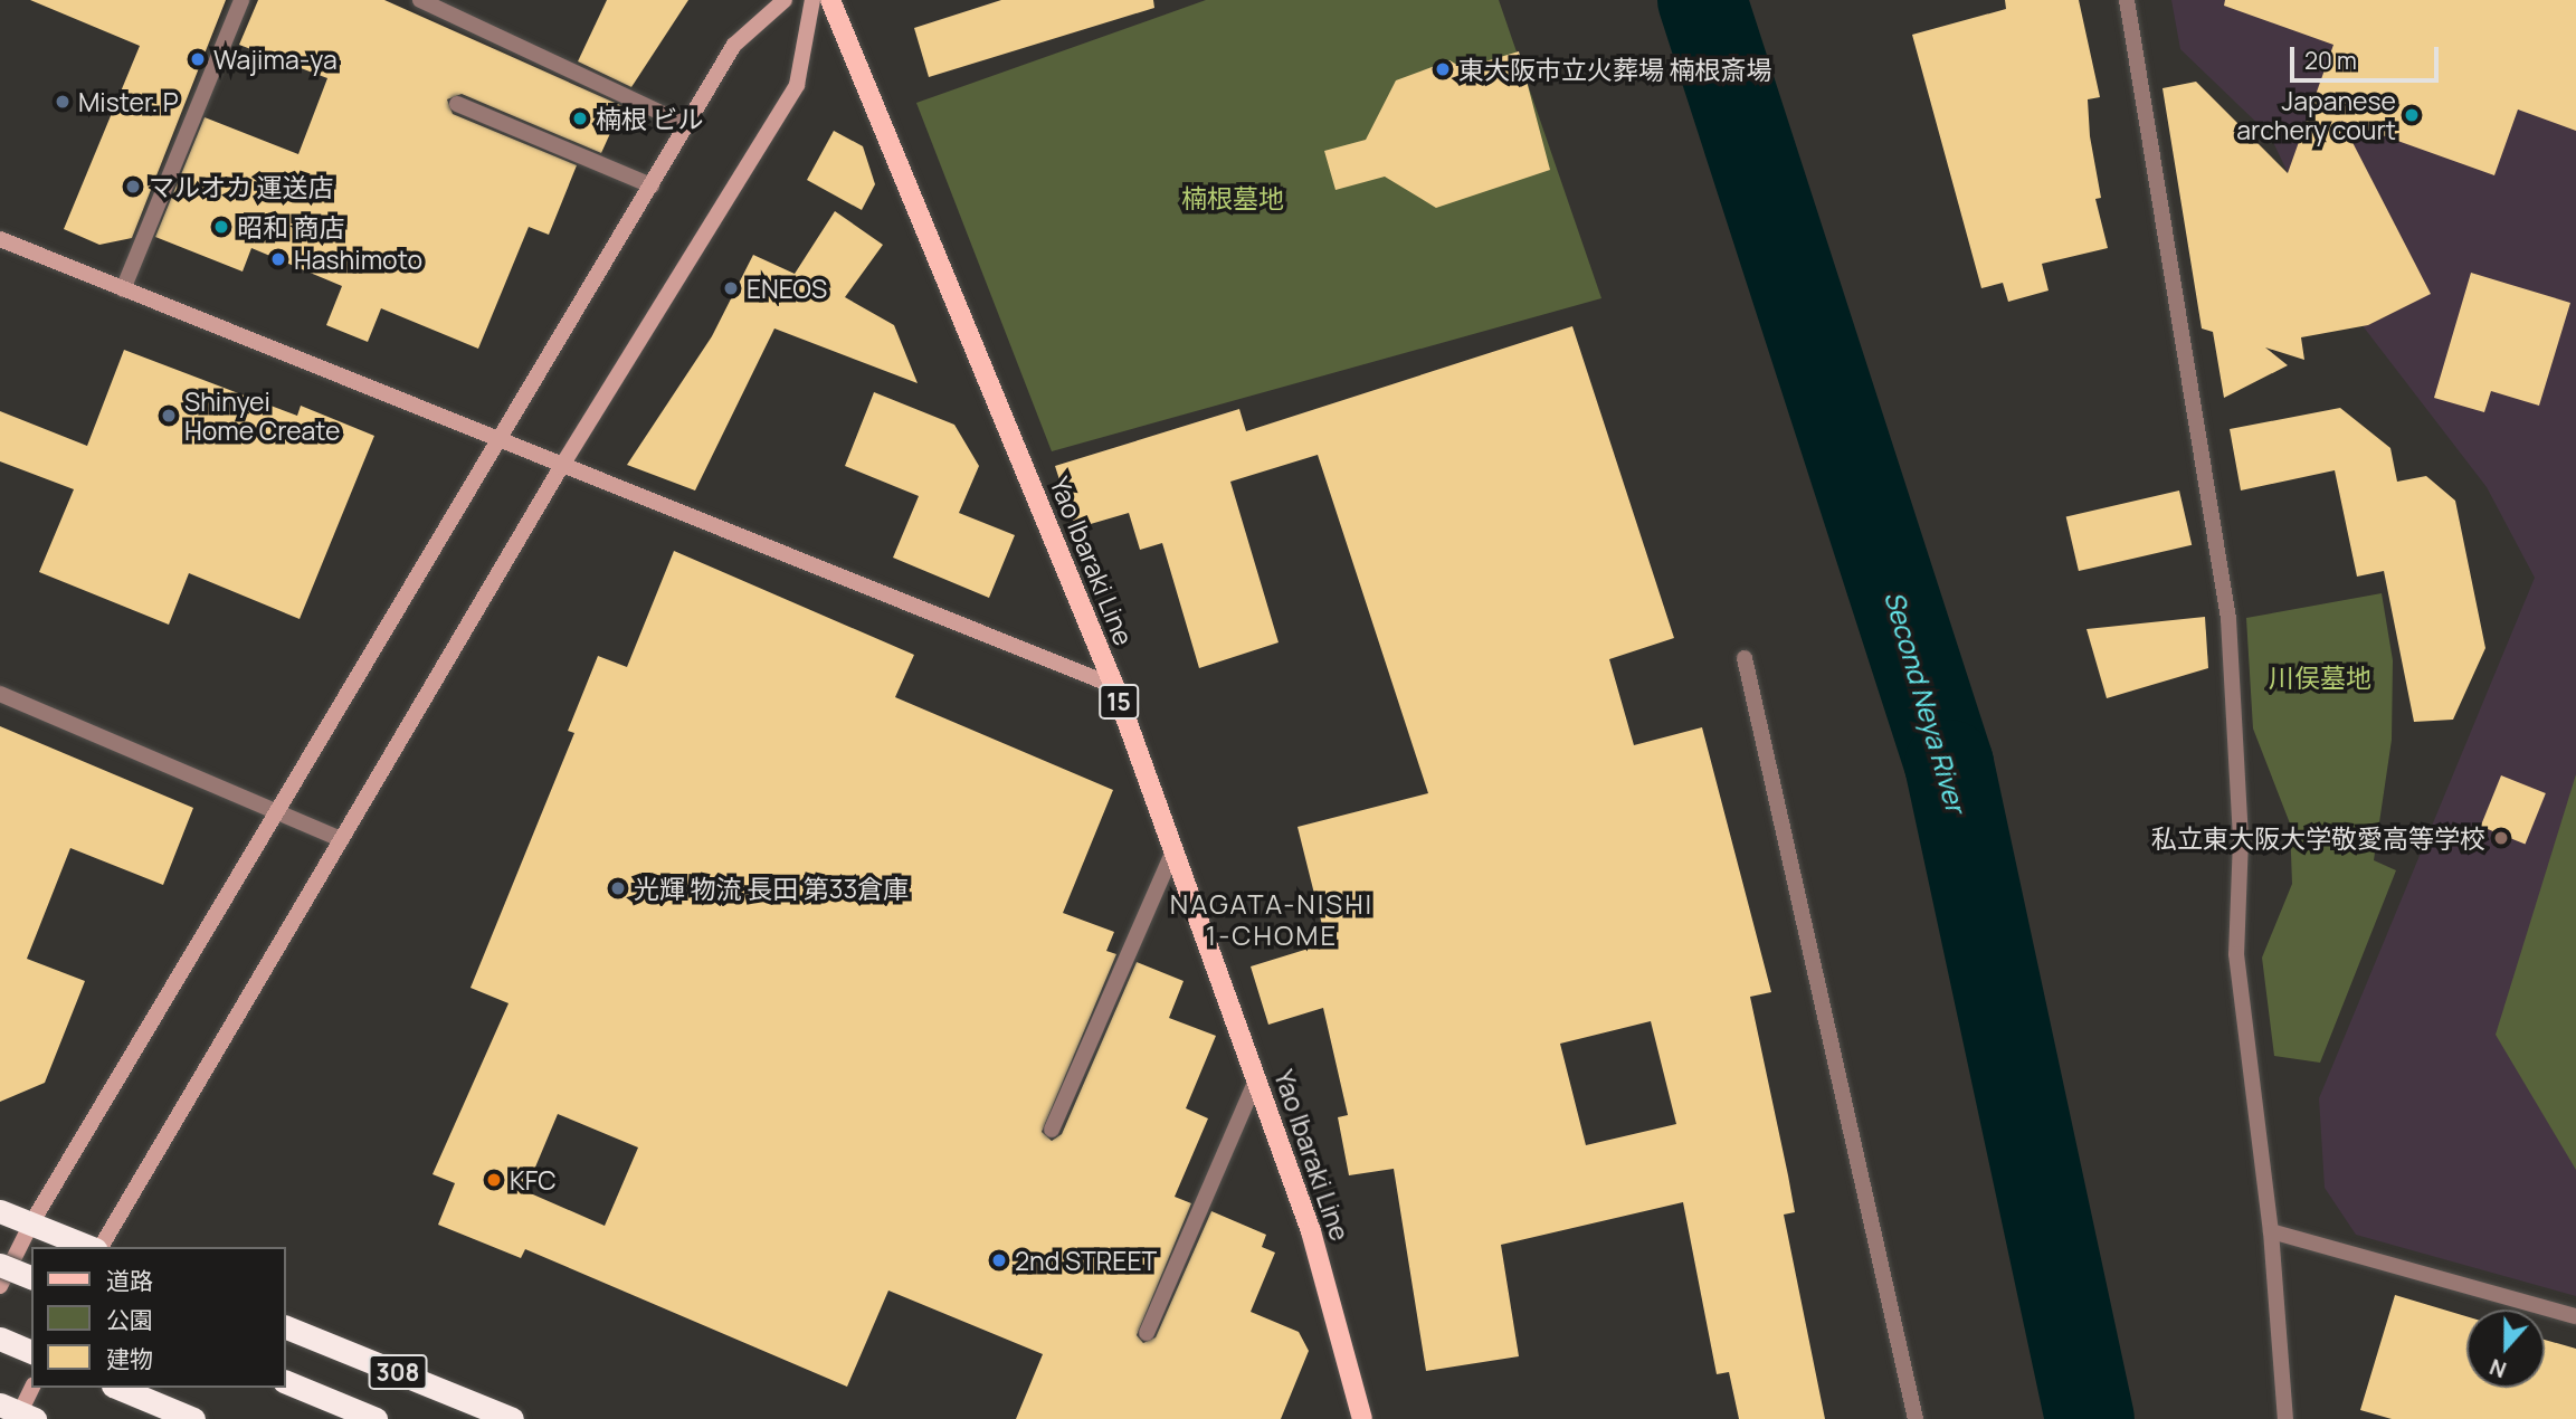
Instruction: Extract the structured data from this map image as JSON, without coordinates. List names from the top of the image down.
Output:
{
  "streets": {
    "highway": ["308"],
    "main road": ["Yao Ibaraki Line", "15"]
  },
  "districts": ["NAGATA-NISHI 1-CHOME"],
  "water": ["Second Neya River"],
  "parks": ["楠根墓地", "川俣墓地"],
  "places": [
    "Wajima-ya",
    "東大阪市立火葬場 楠根斎場",
    "Mister. P",
    "Japanese archery court",
    "楠根 ビル",
    "マルオカ 運送店",
    "昭和 商店",
    "Hashimoto",
    "ENEOS",
    "Shinyei Home Create",
    "私立東大阪大学敬愛高等学校",
    "光輝 物流 長田 第33倉庫",
    "KFC",
    "2nd STREET"
  ],
  "legend": ["道路", "公園", "建物"],
  "scale_bar": "20 m",
  "north": "bottom"
}
